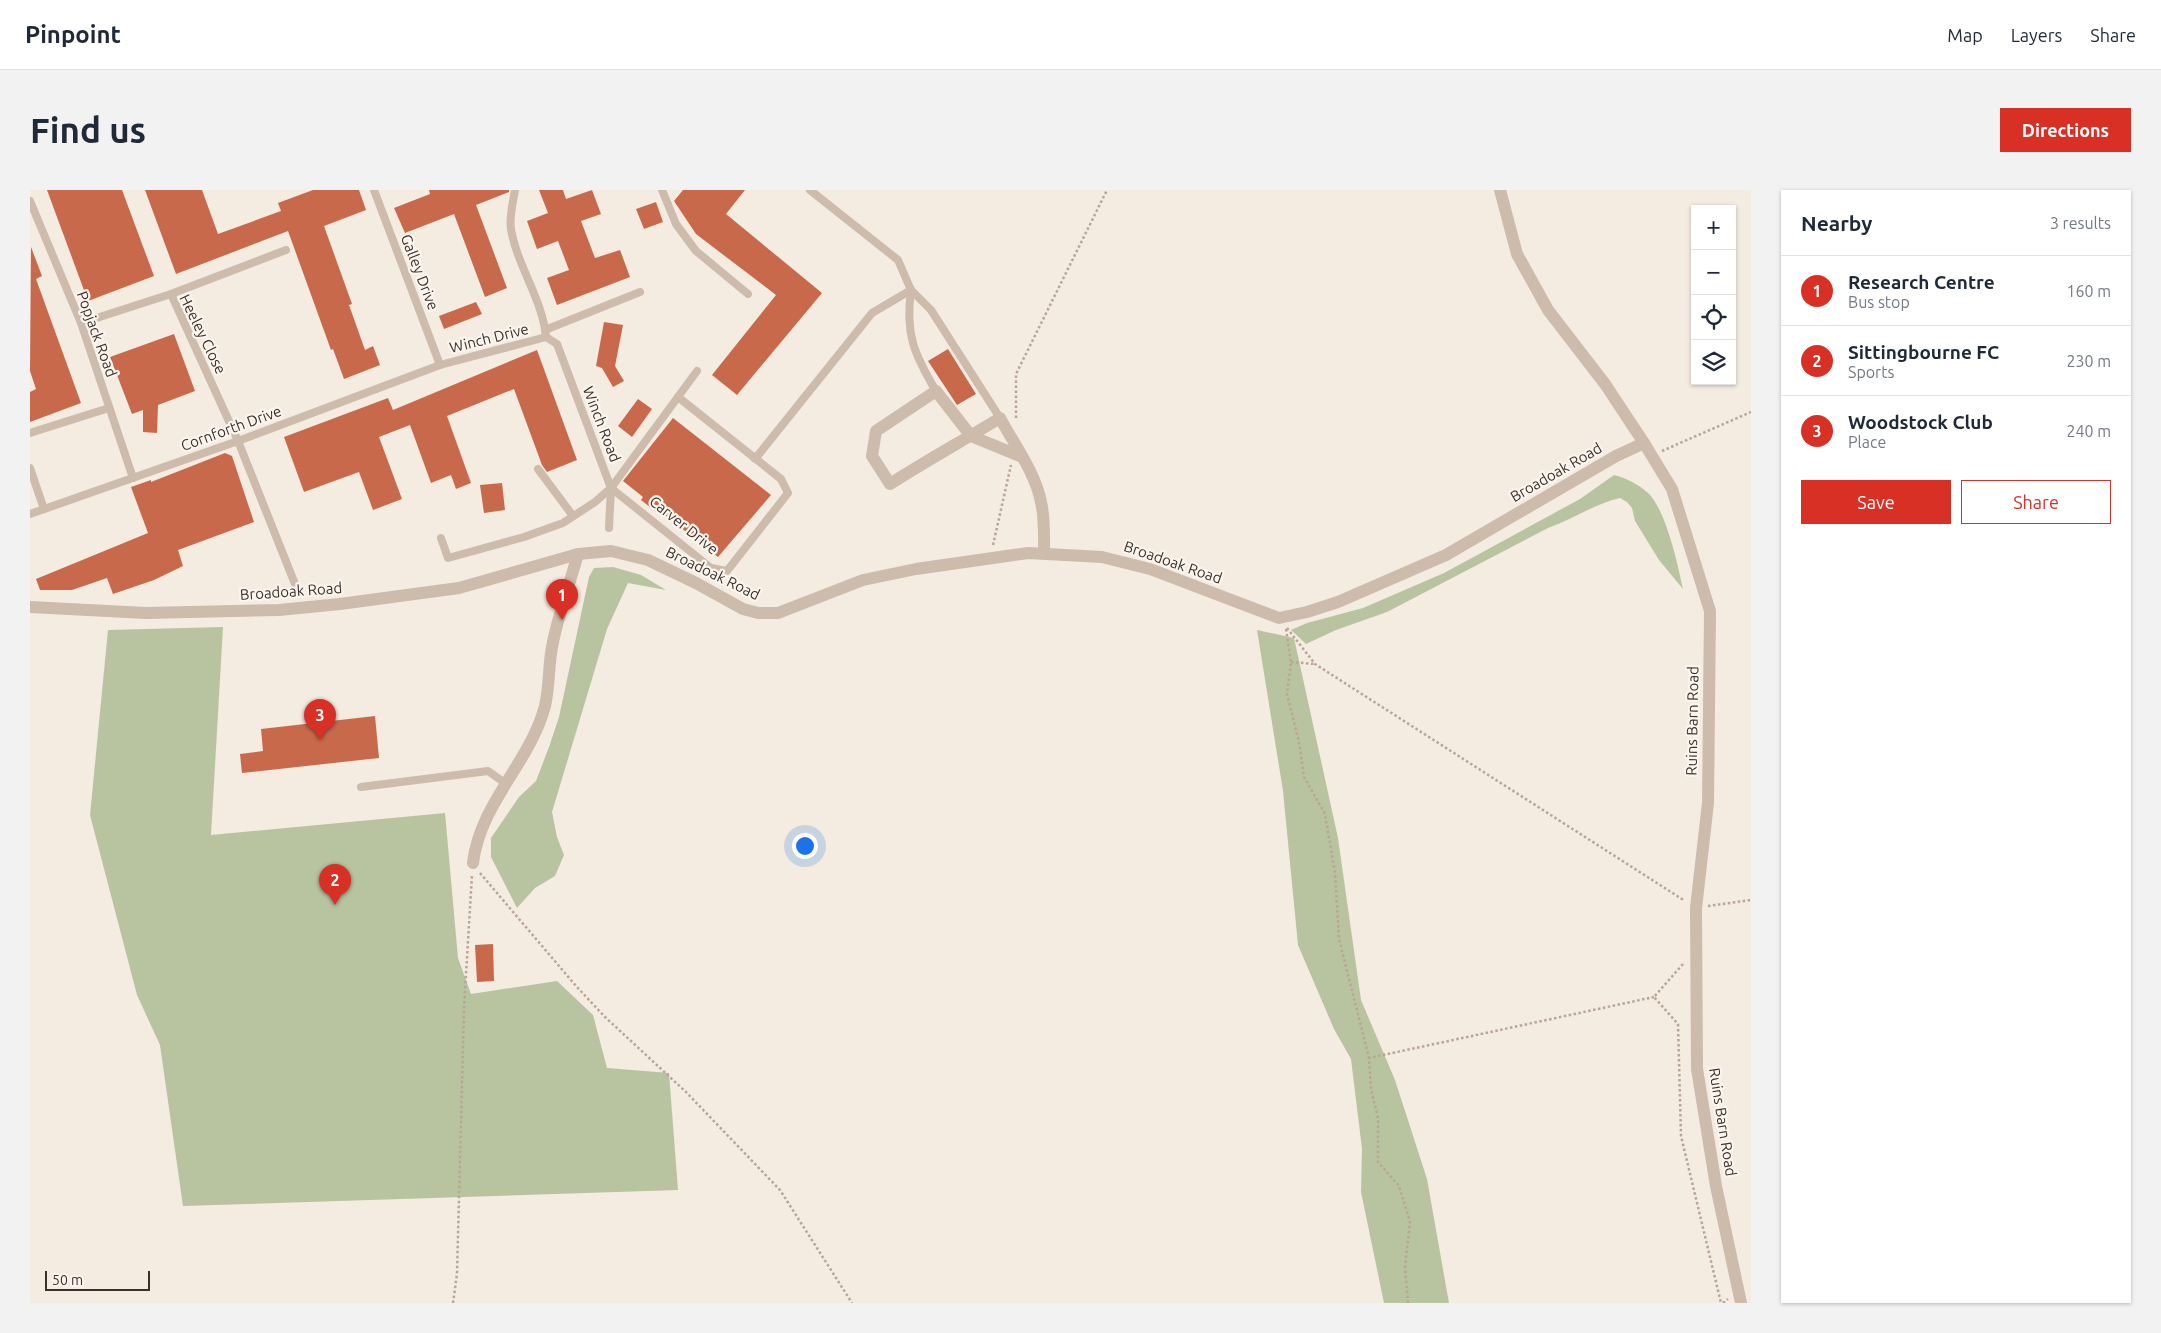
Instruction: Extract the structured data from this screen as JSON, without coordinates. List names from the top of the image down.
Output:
{
  "streets": {
    "street": ["Broadoak Road", "Ruins Barn Road"],
    "lane": [
      "Galley Drive",
      "Popjack Road",
      "Heeley Close",
      "Winch Drive",
      "Winch Road",
      "Cornforth Drive",
      "Carver Drive"
    ]
  },
  "crossings": [
    ["Galley Drive", "Winch Drive"],
    ["Galley Drive", "Cornforth Drive"],
    ["Popjack Road", "Heeley Close"],
    ["Popjack Road", "Cornforth Drive"],
    ["Heeley Close", "Cornforth Drive"],
    ["Winch Drive", "Winch Road"],
    ["Winch Drive", "Cornforth Drive"],
    ["Winch Road", "Carver Drive"],
    ["Broadoak Road", "Ruins Barn Road"]
  ],
  "scale_bar": "50 m",
  "page": {
    "header": "Pinpoint",
    "nav": ["Map", "Layers", "Share"],
    "buttons": [
      "Directions",
      ["Save", "Share"]
    ],
    "title": "Find us",
    "heading": ["Nearby", "3 results"],
    "map_buttons": ["+", "−"],
    "list": [
      {
        "mark": "1",
        "name": "Research Centre",
        "note": "Bus stop",
        "value": "160 m"
      },
      {
        "mark": "2",
        "name": "Sittingbourne FC",
        "note": "Sports",
        "value": "230 m"
      },
      {
        "mark": "3",
        "name": "Woodstock Club",
        "note": "Place",
        "value": "240 m"
      }
    ],
    "pins": ["1", "3", "2"],
    "scale": "50 m"
  }
}
